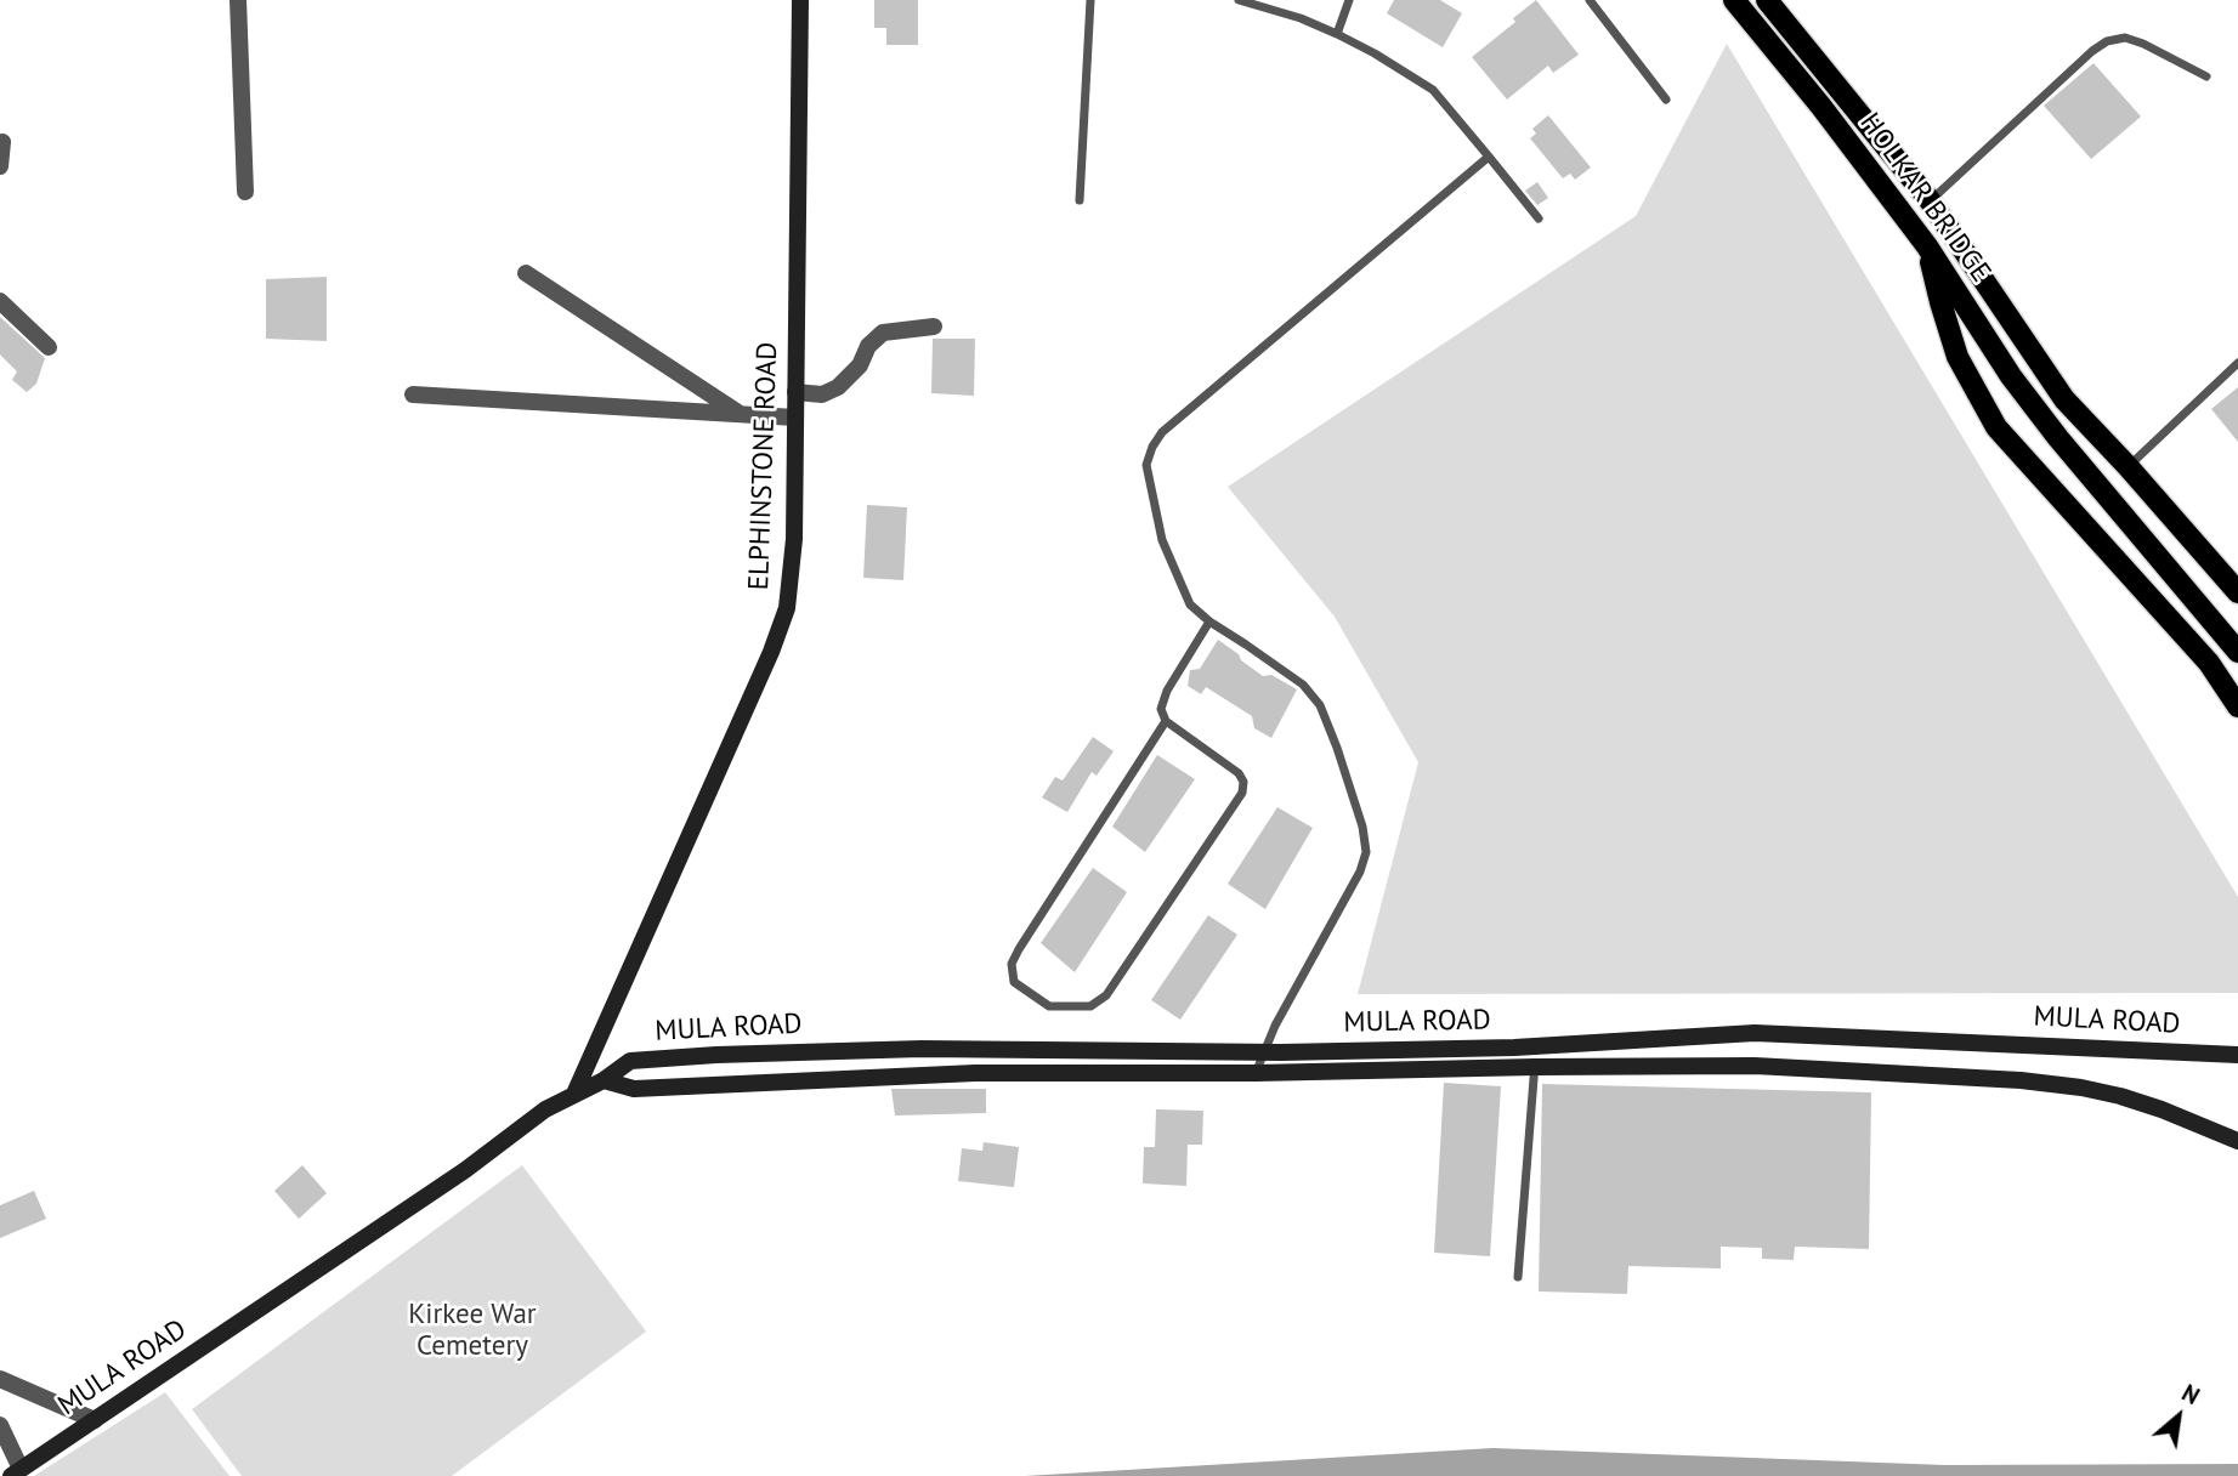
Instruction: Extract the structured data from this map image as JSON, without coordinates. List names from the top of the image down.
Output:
{
  "streets": {
    "main road": ["HOLKAR BRIDGE", "ELPHINSTONE ROAD", "MULA ROAD"]
  },
  "crossings": [
    ["ELPHINSTONE ROAD", "MULA ROAD"]
  ],
  "parks": ["Kirkee War Cemetery"],
  "north": "top right"
}
